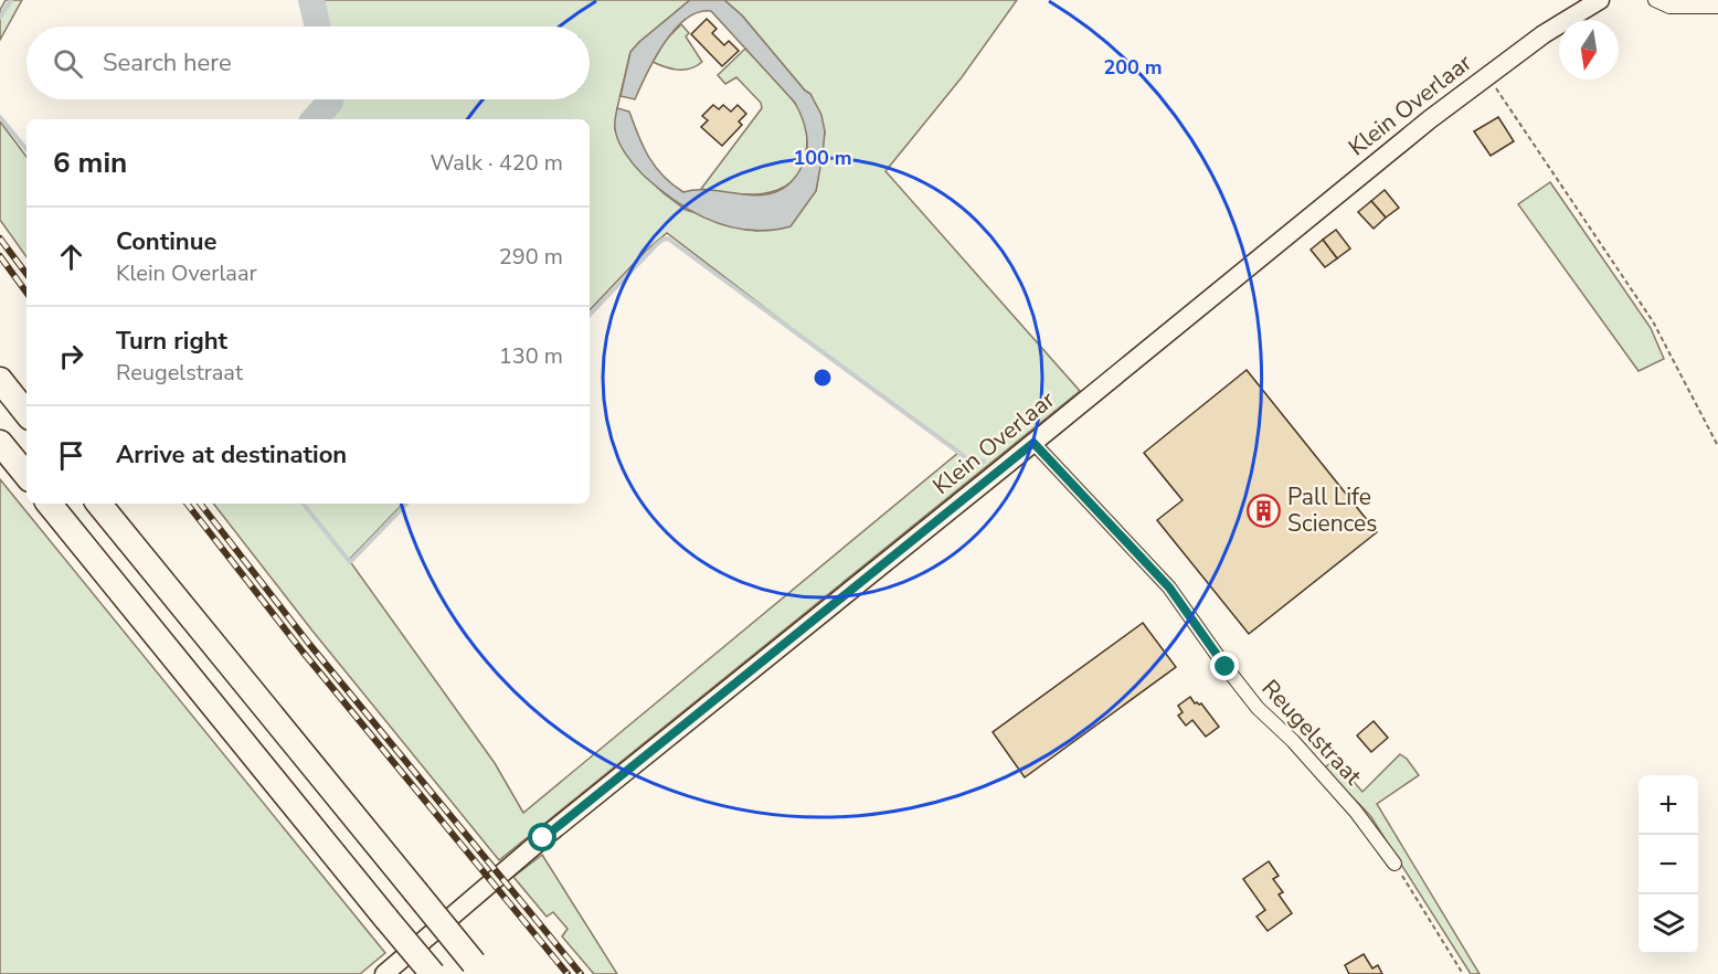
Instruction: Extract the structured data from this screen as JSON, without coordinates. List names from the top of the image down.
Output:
{
  "streets": {
    "main road": ["Klein Overlaar"],
    "street": ["Reugelstraat"]
  },
  "crossings": [
    ["Klein Overlaar", "Reugelstraat"]
  ],
  "places": {
    "building": ["Pall Life Sciences"]
  },
  "north": "bottom",
  "page": {
    "search": "Search here",
    "heading": ["6 min", "Walk · 420 m"],
    "list": [
      ["Continue", "Klein Overlaar", "290 m"],
      ["Turn right", "Reugelstraat", "130 m"],
      "Arrive at destination"
    ],
    "map_buttons": ["+", "−"]
  },
  "rings": ["200 m", "100 m"]
}
